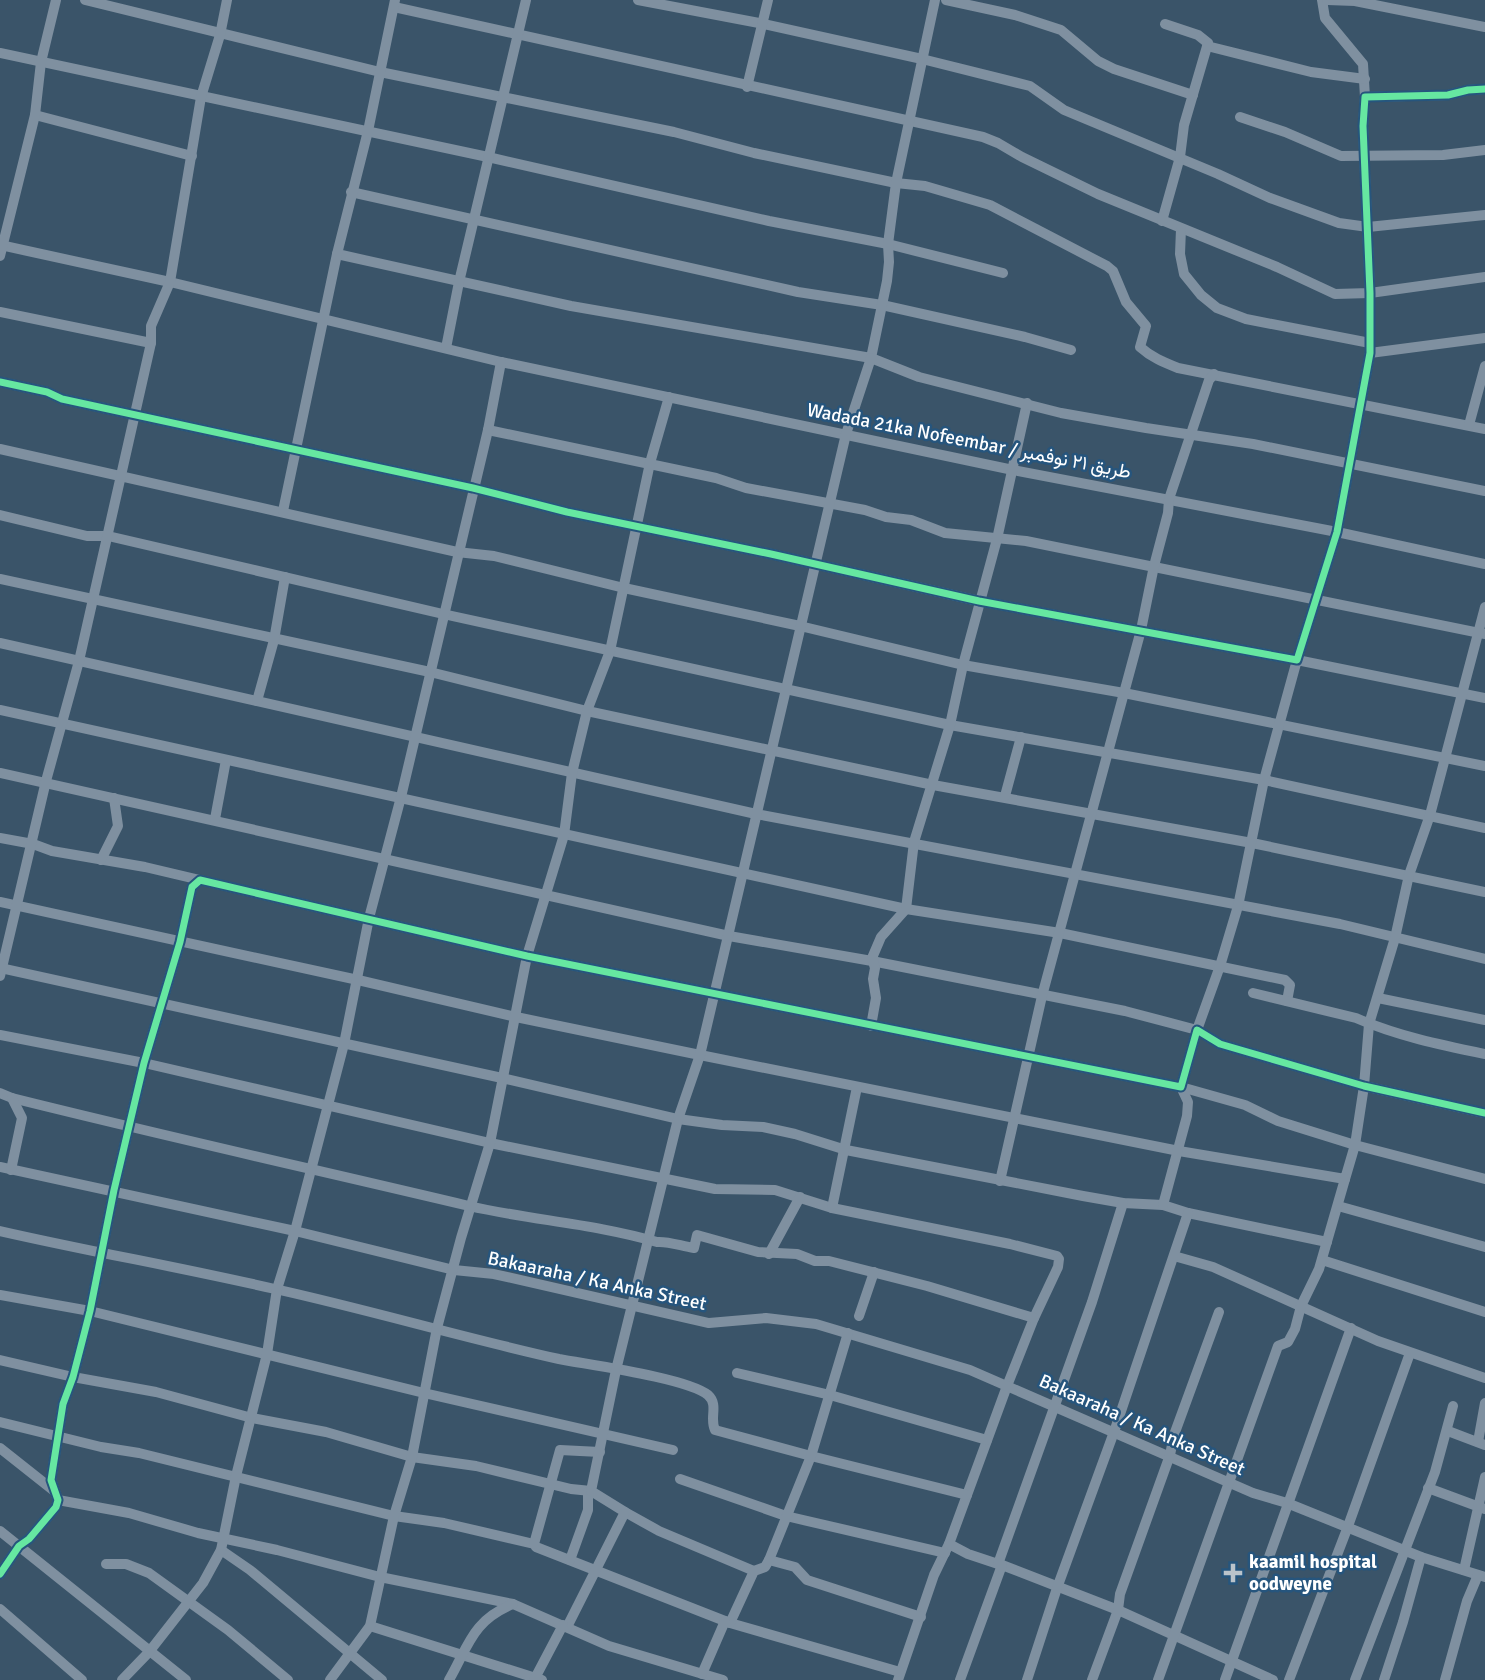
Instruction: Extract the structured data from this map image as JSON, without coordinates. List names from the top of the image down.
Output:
{
  "streets": {
    "street": ["Wadada 21ka Nofeembar / طريق ٢١ نوفمبر", "Bakaaraha / Ka Anka Street"]
  },
  "places": {
    "health": ["kaamil hospital oodweyne"]
  }
}
